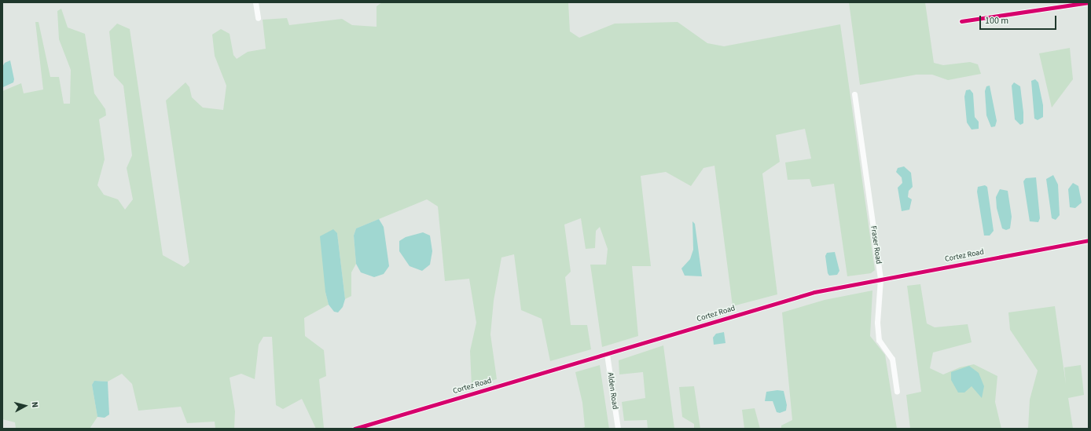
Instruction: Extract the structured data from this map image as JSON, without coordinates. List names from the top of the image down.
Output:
{
  "streets": {
    "street": ["Fraser Road", "Cortez Road", "Alden Road"]
  },
  "crossings": [
    ["Fraser Road", "Cortez Road"],
    ["Cortez Road", "Alden Road"]
  ],
  "scale_bar": "100 m",
  "north": "right"
}
